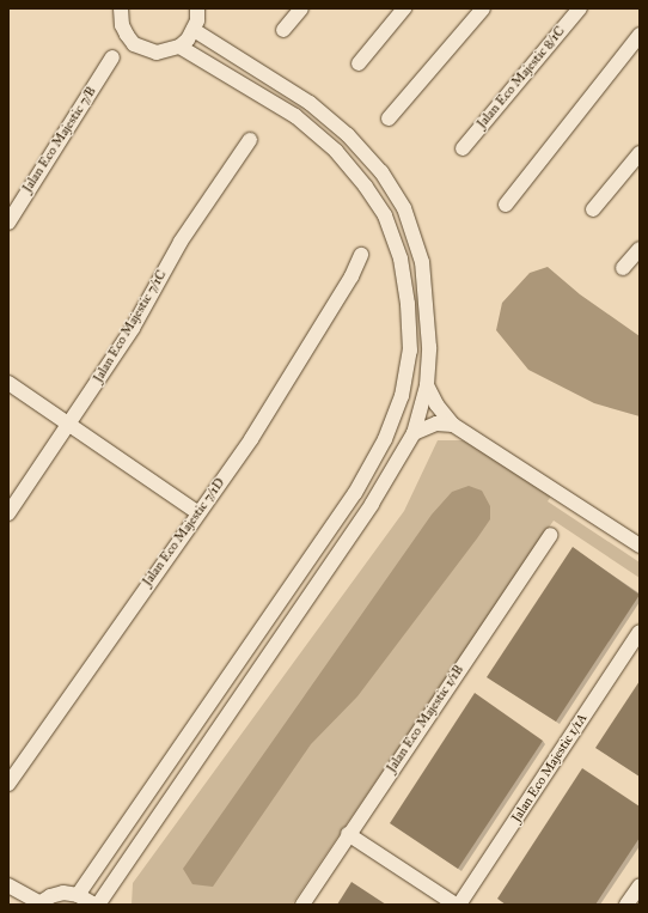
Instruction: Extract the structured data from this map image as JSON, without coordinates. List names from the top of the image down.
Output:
{
  "streets": {
    "street": [
      "Jalan Eco Majestic 8/1C",
      "Jalan Eco Majestic 7/B",
      "Jalan Eco Majestic 7/1C",
      "Jalan Eco Majestic 7/1D",
      "Jalan Eco Majestic 1/1B",
      "Jalan Eco Majestic 1/1A"
    ]
  }
}
